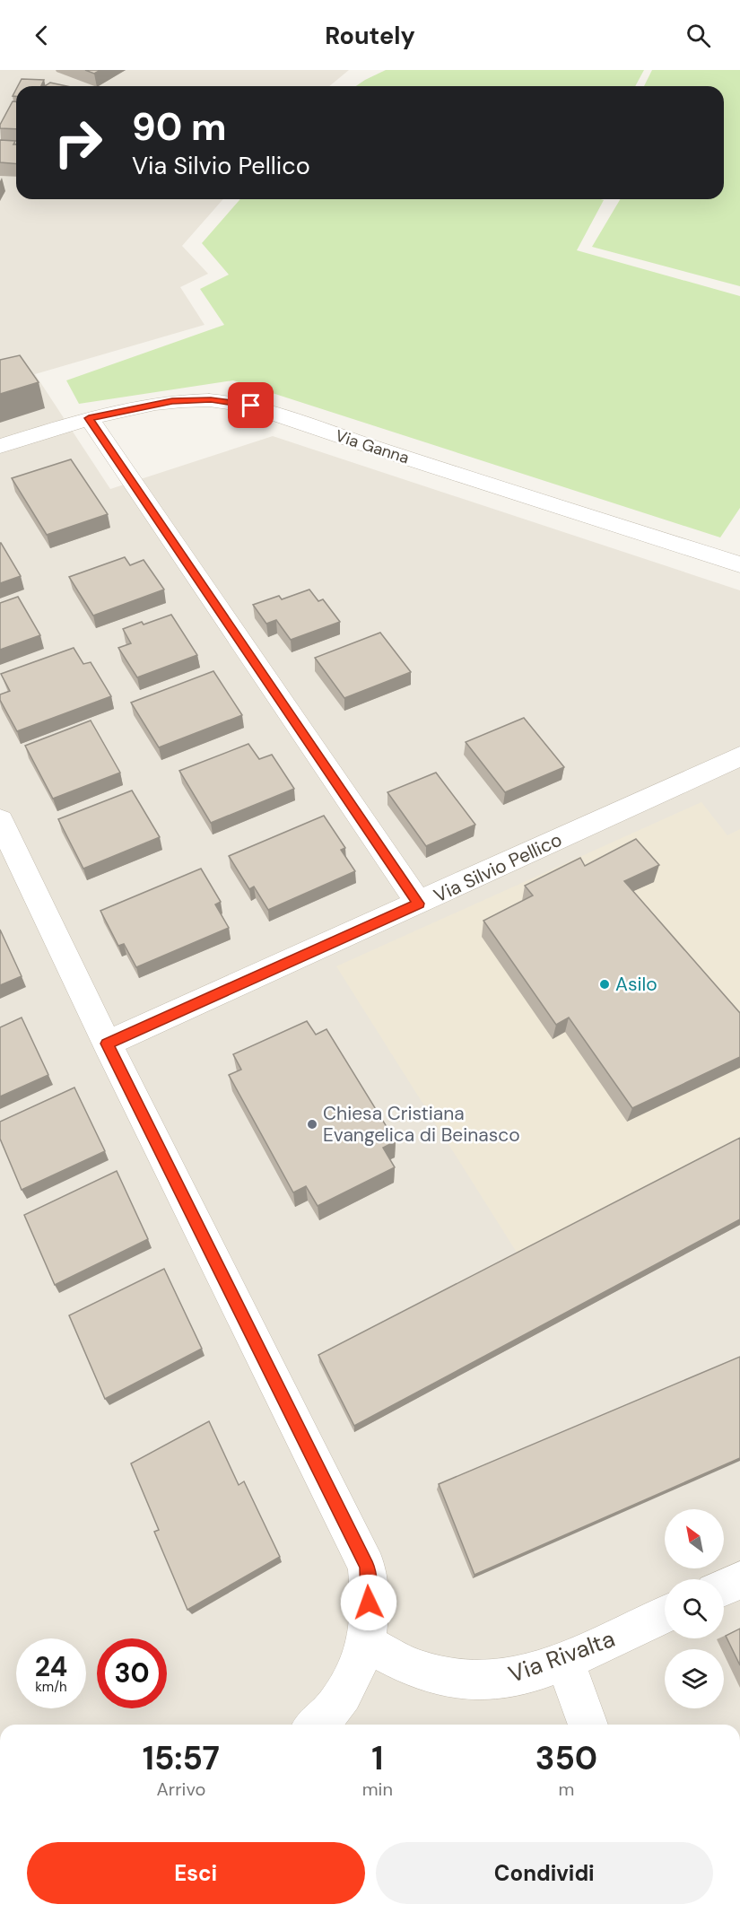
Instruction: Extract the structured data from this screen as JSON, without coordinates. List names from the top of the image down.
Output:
{
  "streets": {
    "street": ["Via Ganna", "Via Silvio Pellico", "Via Rivalta"]
  },
  "places": ["Asilo", "Chiesa Cristiana Evangelica di Beinasco"],
  "north": "top left",
  "page": {
    "header": "Routely",
    "turn": ["90 m", "Via Silvio Pellico"],
    "speed": "24 km/h",
    "limit": "30",
    "eta": [
      "15:57",
      "Arrivo",
      "1",
      "min",
      "350",
      "m"
    ],
    "buttons": ["Esci", "Condividi"]
  }
}
